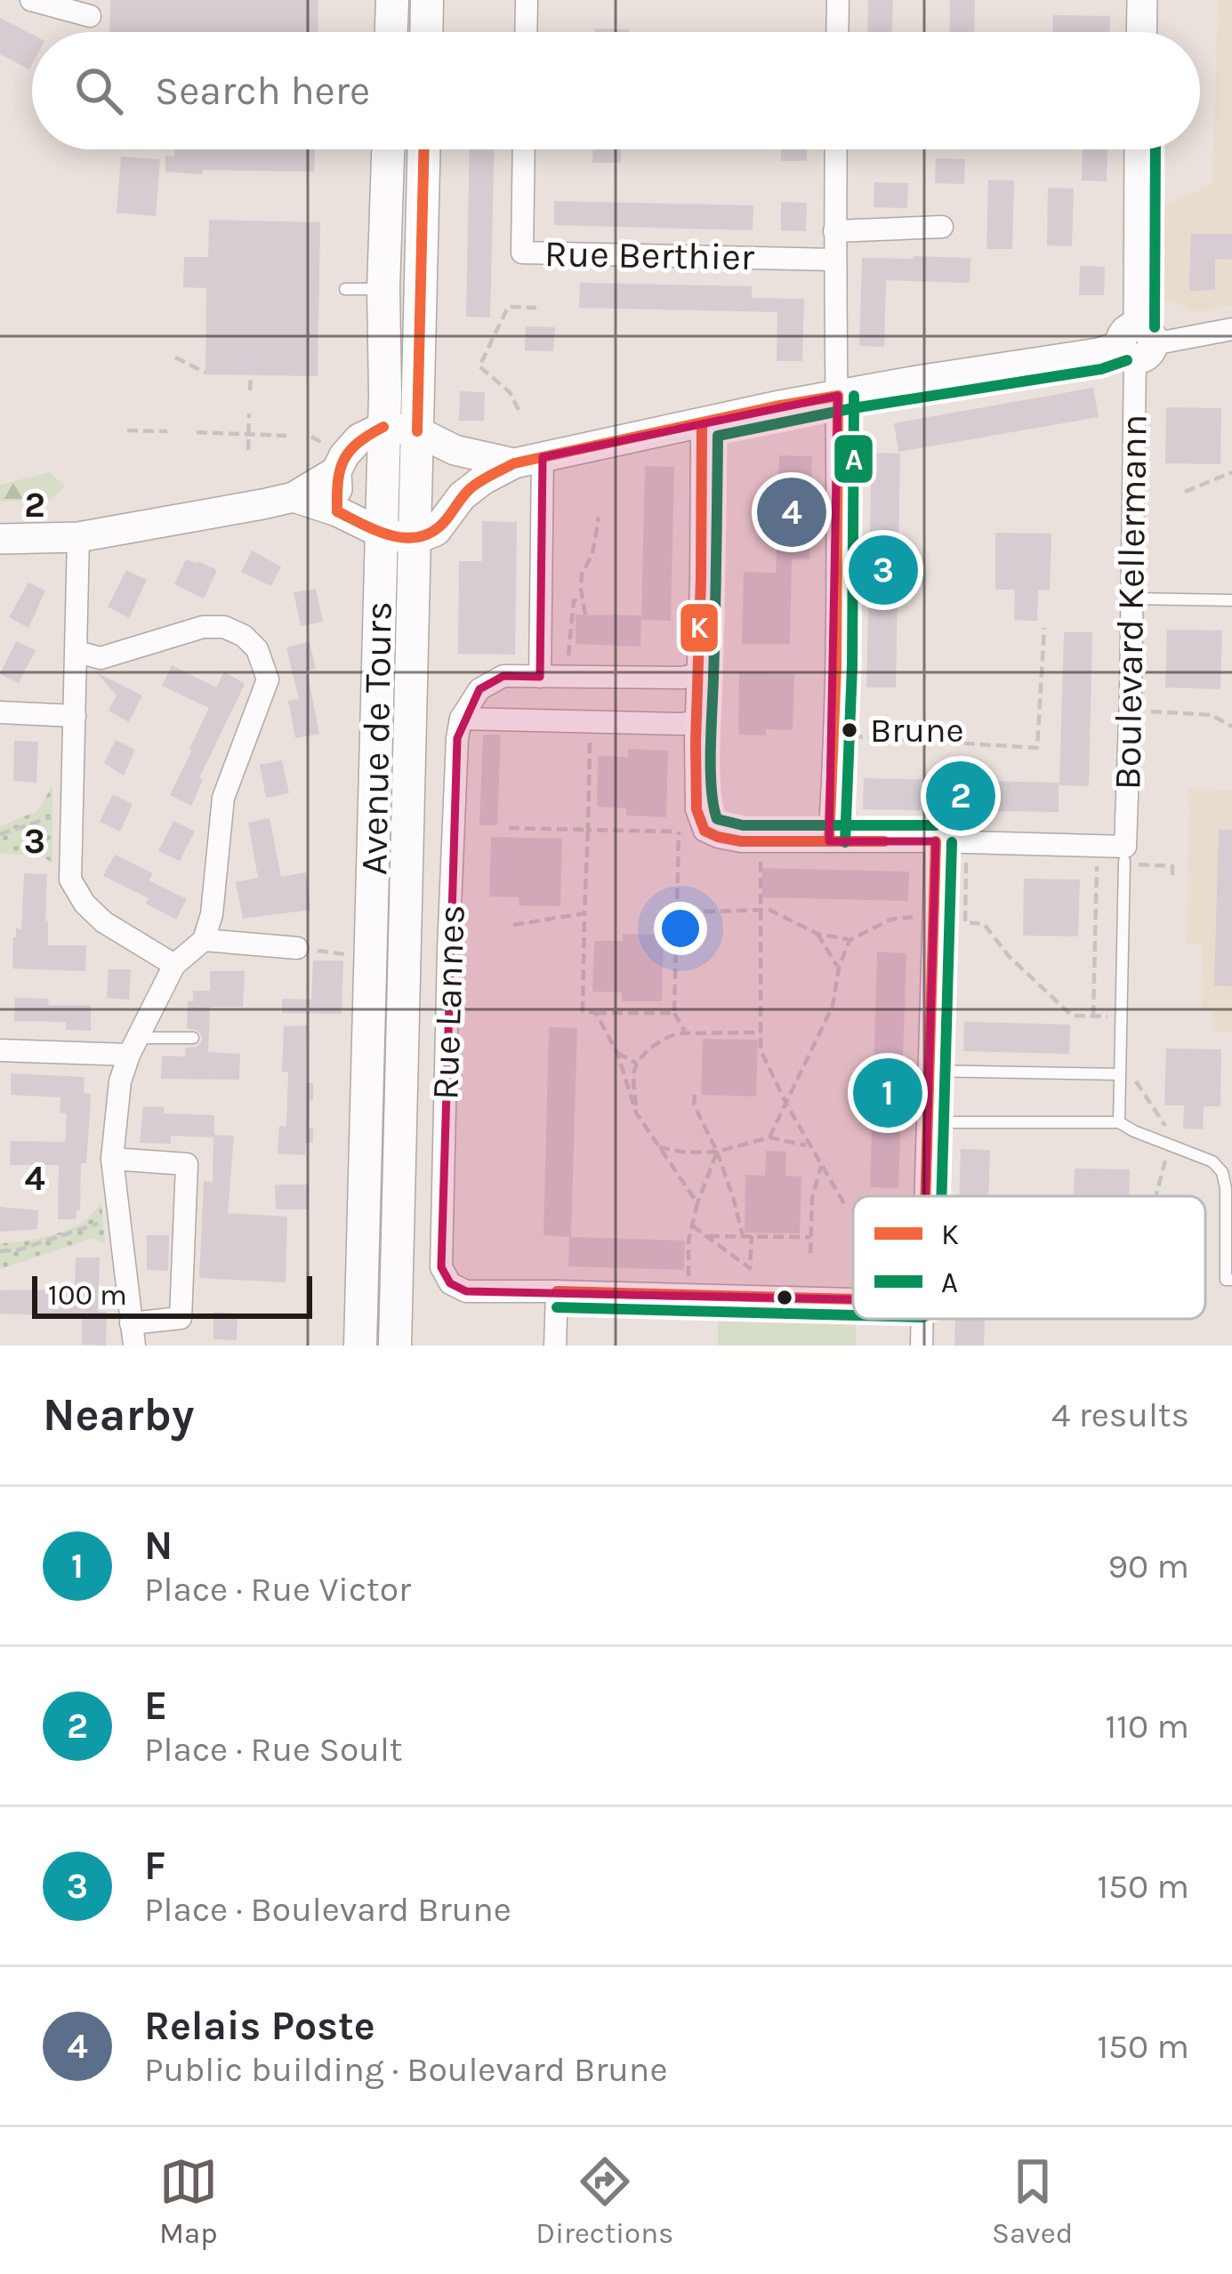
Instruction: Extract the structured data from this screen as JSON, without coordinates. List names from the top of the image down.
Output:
{
  "streets": {
    "main road": ["Avenue de Tours"],
    "street": ["Rue Berthier", "Boulevard Kellermann", "Rue Lannes"]
  },
  "places": ["Brune"],
  "lines": ["transit line K", "transit line A"],
  "legend": ["K", "A"],
  "scale_bar": "100 m",
  "page": {
    "search": "Search here",
    "pins": [
      "4",
      "3",
      "2",
      "1"
    ],
    "scale": "100 m",
    "heading": ["Nearby", "4 results"],
    "list": [
      {
        "mark": "1",
        "name": "N",
        "note": "Place · Rue Victor",
        "value": "90 m"
      },
      {
        "mark": "2",
        "name": "E",
        "note": "Place · Rue Soult",
        "value": "110 m"
      },
      {
        "mark": "3",
        "name": "F",
        "note": "Place · Boulevard Brune",
        "value": "150 m"
      },
      {
        "mark": "4",
        "name": "Relais Poste",
        "note": "Public building · Boulevard Brune",
        "value": "150 m"
      }
    ],
    "nav": ["Map", "Directions", "Saved"]
  },
  "grid": {
    "rows": ["2", "3", "4"]
  }
}
